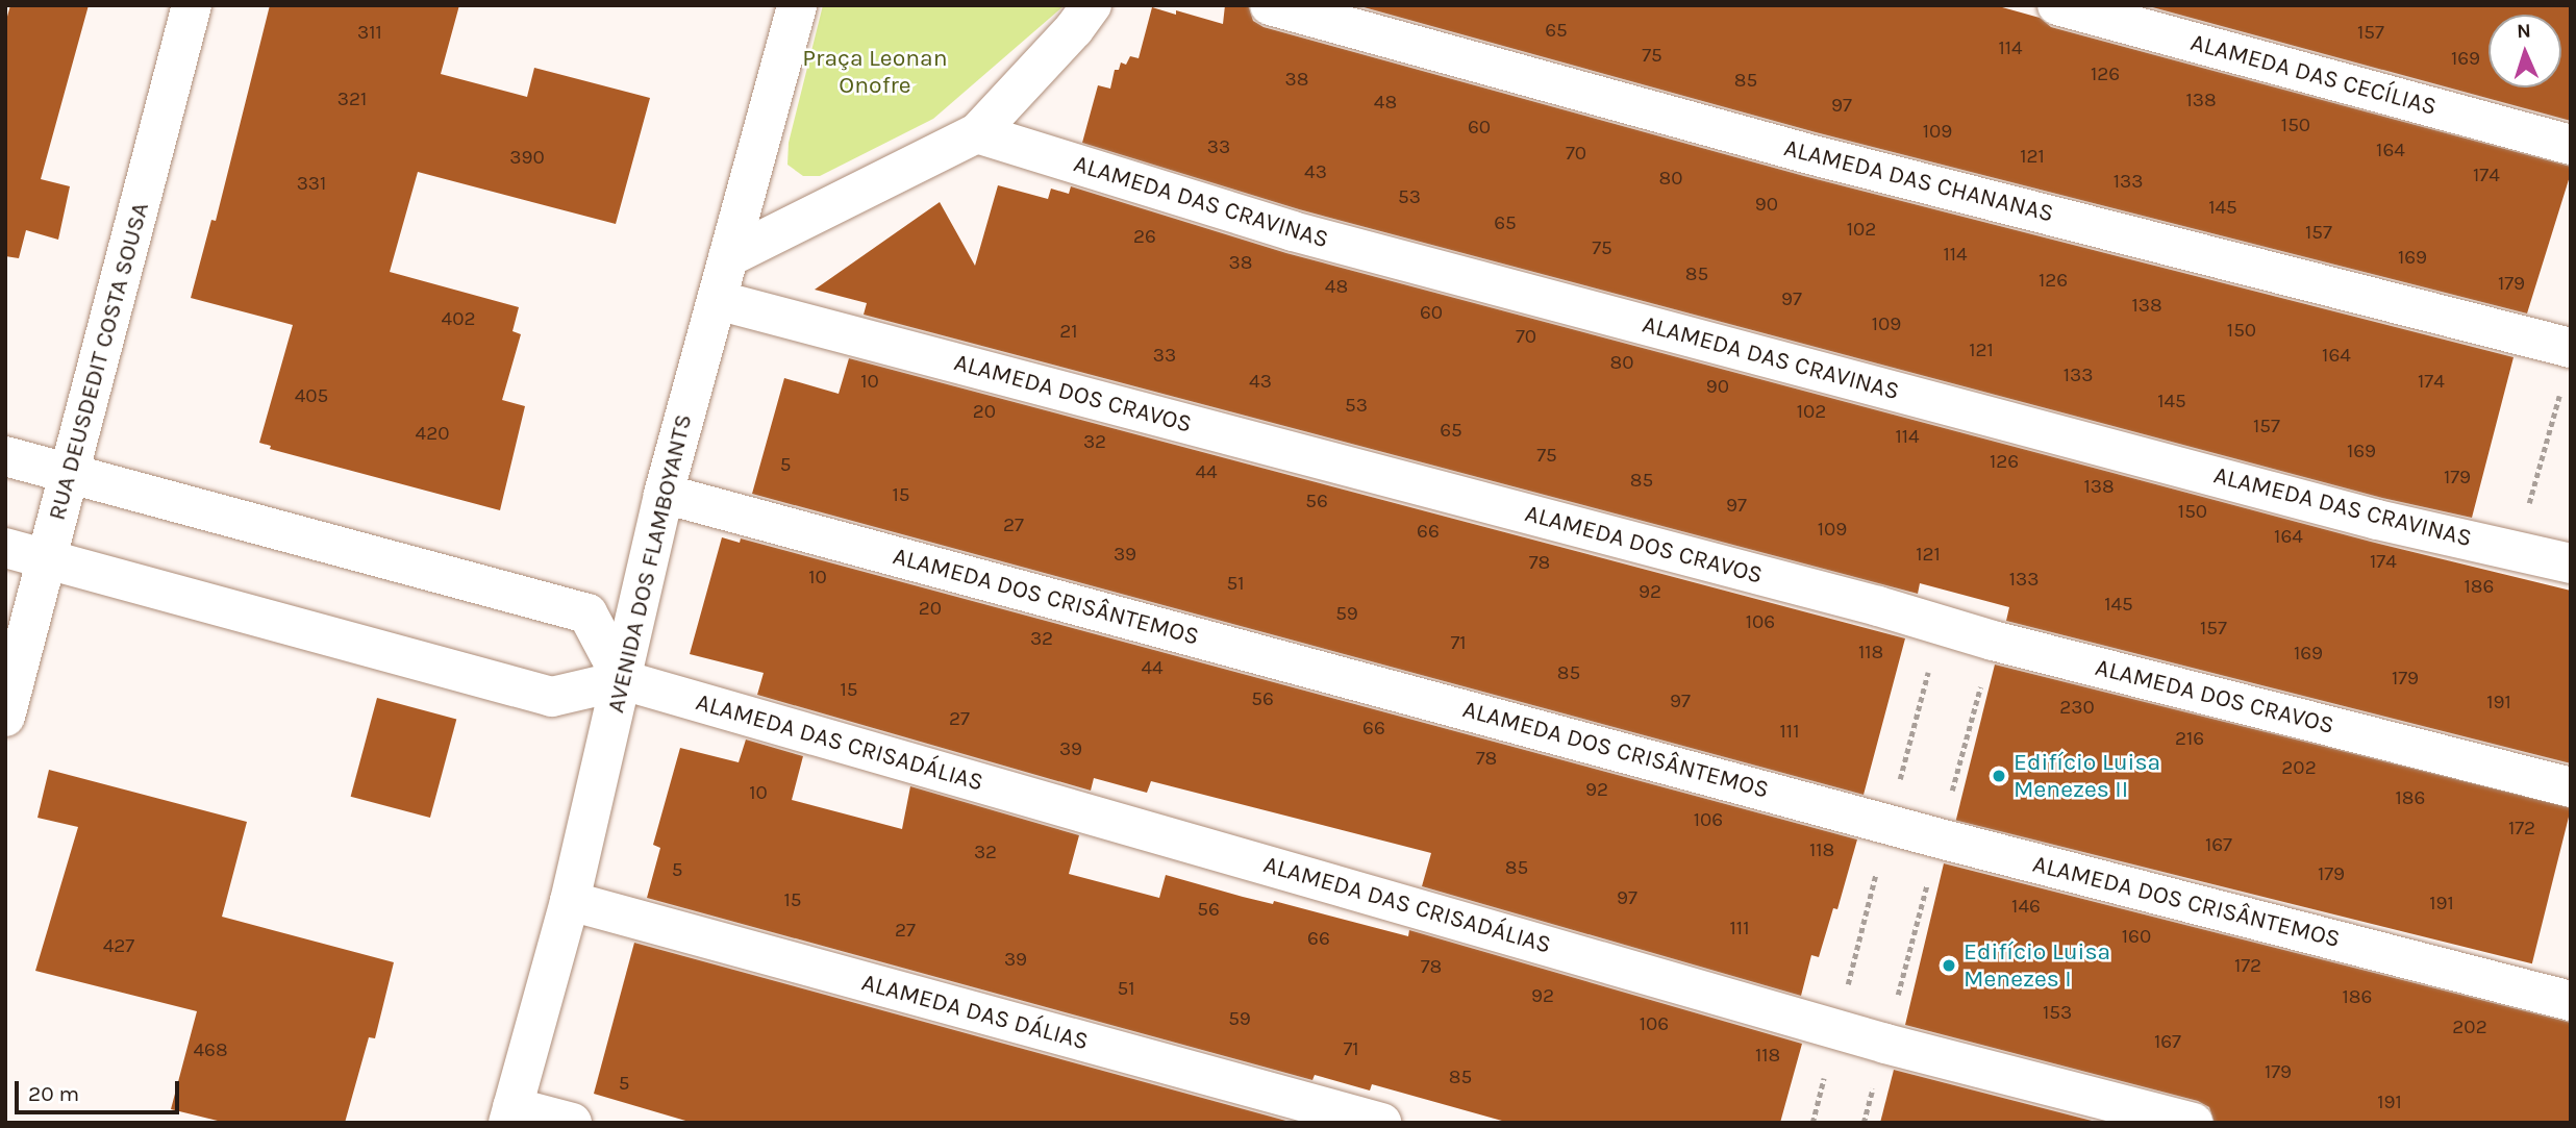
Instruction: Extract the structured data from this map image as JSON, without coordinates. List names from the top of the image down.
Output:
{
  "streets": {
    "street": [
      "ALAMEDA DAS CECÍLIAS",
      "ALAMEDA DAS CHANANAS",
      "ALAMEDA DAS CRAVINAS",
      "RUA DEUSDEDIT COSTA SOUSA",
      "ALAMEDA DOS CRAVOS",
      "AVENIDA DOS FLAMBOYANTS",
      "ALAMEDA DOS CRISÂNTEMOS",
      "ALAMEDA DAS CRISADÁLIAS",
      "ALAMEDA DAS DÁLIAS"
    ]
  },
  "crossings": [
    ["ALAMEDA DOS CRAVOS", "AVENIDA DOS FLAMBOYANTS"],
    ["AVENIDA DOS FLAMBOYANTS", "ALAMEDA DOS CRISÂNTEMOS"],
    ["AVENIDA DOS FLAMBOYANTS", "ALAMEDA DAS CRISADÁLIAS"],
    ["AVENIDA DOS FLAMBOYANTS", "ALAMEDA DAS DÁLIAS"]
  ],
  "parks": ["Praça Leonan Onofre"],
  "places": ["Edifício Luisa Menezes II", "Edifício Luisa Menezes I"],
  "house_numbers": [
    "65",
    "311",
    "157",
    "114",
    "75",
    "169",
    "126",
    "38",
    "85",
    "321",
    "138",
    "48",
    "97",
    "150",
    "60",
    "109",
    "33",
    "164",
    "70",
    "121",
    "390",
    "43",
    "174",
    "80",
    "133",
    "331",
    "53",
    "90",
    "145",
    "65",
    "102",
    "157",
    "26",
    "75",
    "114",
    "169",
    "38",
    "85",
    "126",
    "179",
    "48",
    "97",
    "138",
    "60",
    "402",
    "109",
    "150",
    "21",
    "70",
    "121",
    "33",
    "164",
    "80",
    "133",
    "10",
    "43",
    "174",
    "90",
    "405",
    "145",
    "53",
    "20",
    "102",
    "157",
    "65",
    "420",
    "114",
    "32",
    "169",
    "75",
    "126",
    "5",
    "44",
    "179",
    "85",
    "138",
    "15",
    "56",
    "97",
    "150",
    "27",
    "109",
    "66",
    "164",
    "39",
    "121",
    "174",
    "78",
    "10",
    "133",
    "51",
    "186",
    "92",
    "145",
    "20",
    "59",
    "106",
    "157",
    "32",
    "71",
    "118",
    "169",
    "44",
    "85",
    "179",
    "15",
    "56",
    "97",
    "191",
    "230",
    "27",
    "66",
    "111",
    "216",
    "39",
    "78",
    "202",
    "92",
    "10",
    "186",
    "106",
    "172",
    "167",
    "118",
    "32",
    "85",
    "5",
    "179",
    "97",
    "15",
    "191",
    "146",
    "56",
    "111",
    "27",
    "160",
    "66",
    "427",
    "39",
    "172",
    "78",
    "51",
    "92",
    "186",
    "153",
    "59",
    "106",
    "202",
    "167",
    "71",
    "468",
    "118",
    "179",
    "85",
    "5",
    "191"
  ],
  "scale_bar": "20 m",
  "north": "top"
}
